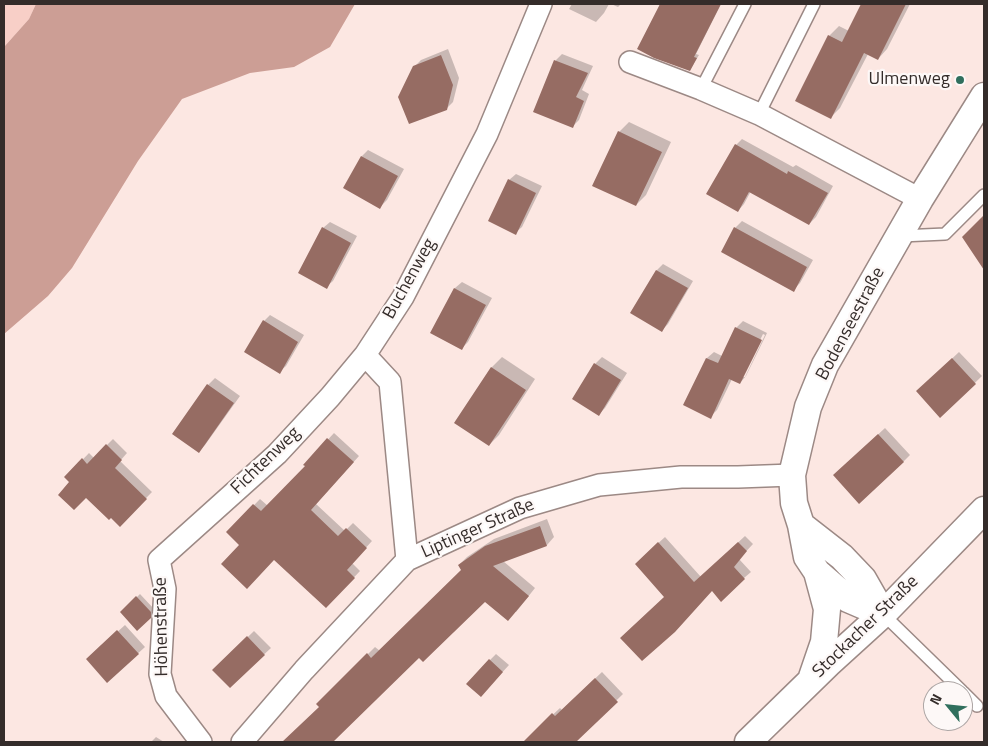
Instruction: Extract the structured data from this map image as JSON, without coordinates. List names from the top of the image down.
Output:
{
  "streets": {
    "street": [
      "Buchenweg",
      "Bodenseestraße",
      "Fichtenweg",
      "Liptinger Straße",
      "Höhenstraße",
      "Stockacher Straße"
    ]
  },
  "crossings": [
    ["Buchenweg", "Fichtenweg"],
    ["Bodenseestraße", "Liptinger Straße"],
    ["Fichtenweg", "Höhenstraße"]
  ],
  "places": ["Ulmenweg"],
  "north": "top left"
}
